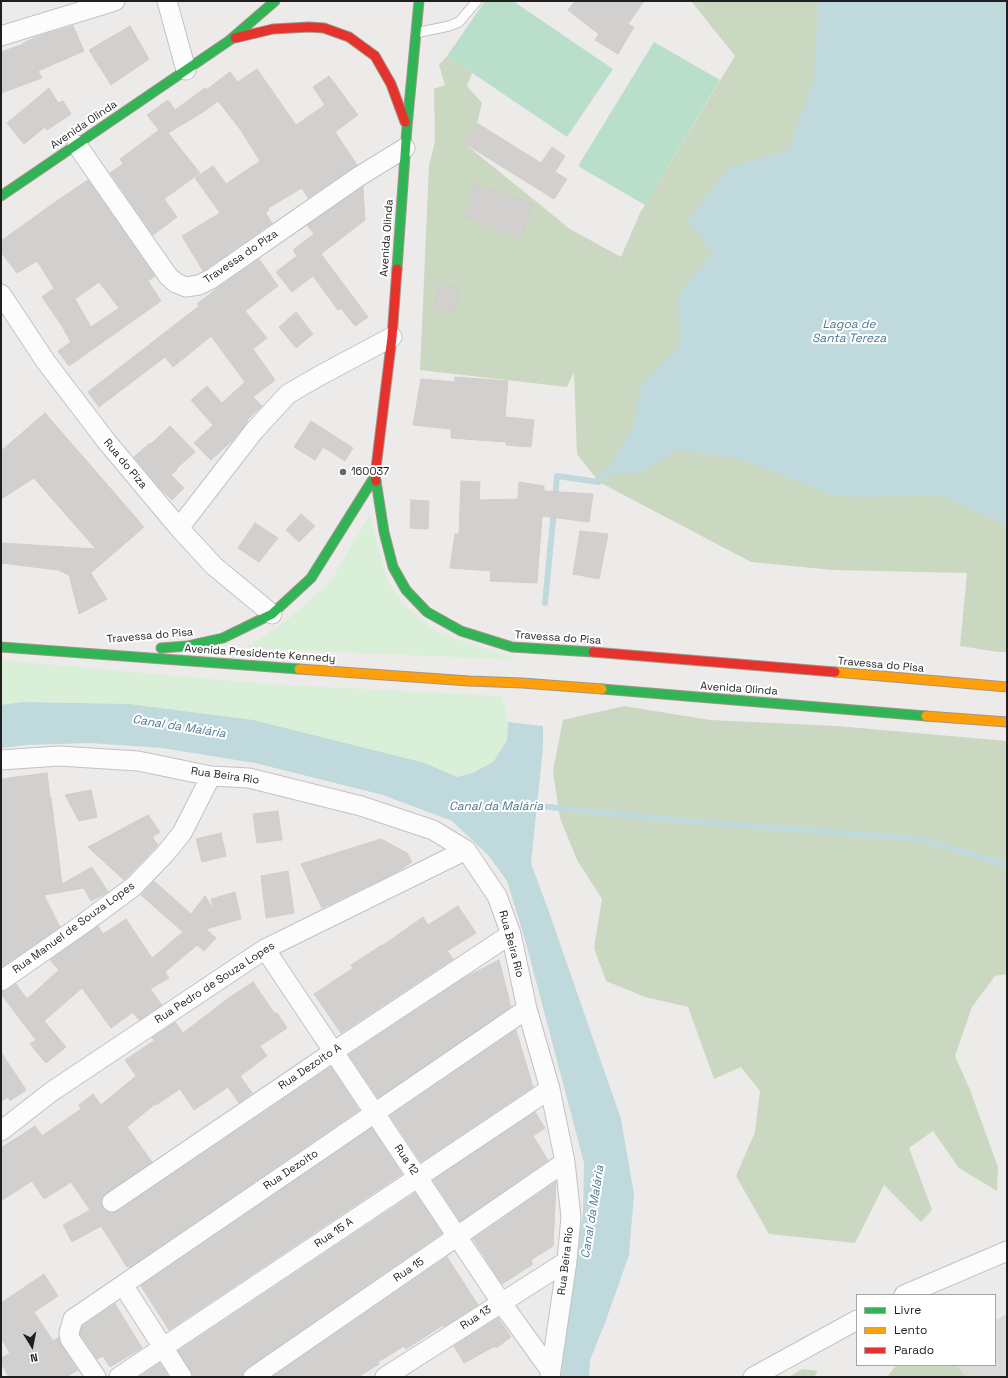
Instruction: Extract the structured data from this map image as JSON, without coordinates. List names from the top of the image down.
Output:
{
  "streets": {
    "main road": ["Avenida Olinda", "Travessa do Pisa", "Avenida Presidente Kennedy"],
    "street": [
      "Travessa do Piza",
      "Rua do Piza",
      "Rua Beira Rio",
      "Rua Manuel de Souza Lopes",
      "Rua Pedro de Souza Lopes",
      "Rua Dezoito A",
      "Rua 12",
      "Rua Dezoito",
      "Rua 15 A",
      "Rua 15",
      "Rua 13"
    ]
  },
  "crossings": [
    ["Avenida Olinda", "Travessa do Piza"],
    ["Avenida Olinda", "Travessa do Pisa"],
    ["Avenida Olinda", "Avenida Presidente Kennedy"],
    ["Rua do Piza", "Travessa do Pisa"],
    ["Travessa do Pisa", "Avenida Presidente Kennedy"],
    ["Rua Beira Rio", "Rua Manuel de Souza Lopes"],
    ["Rua Beira Rio", "Rua Pedro de Souza Lopes"],
    ["Rua Beira Rio", "Rua Dezoito A"],
    ["Rua Beira Rio", "Rua 12"],
    ["Rua Beira Rio", "Rua Dezoito"],
    ["Rua Beira Rio", "Rua 15 A"],
    ["Rua Beira Rio", "Rua 15"],
    ["Rua Beira Rio", "Rua 13"],
    ["Rua Pedro de Souza Lopes", "Rua 12"],
    ["Rua Dezoito A", "Rua 12"],
    ["Rua 12", "Rua Dezoito"],
    ["Rua 12", "Rua 15 A"],
    ["Rua 12", "Rua 15"],
    ["Rua 12", "Rua 13"]
  ],
  "water": ["Lagoa de Santa Tereza", "Canal da Malária"],
  "places": ["160037"],
  "legend": ["Livre", "Lento", "Parado"],
  "north": "bottom"
}
